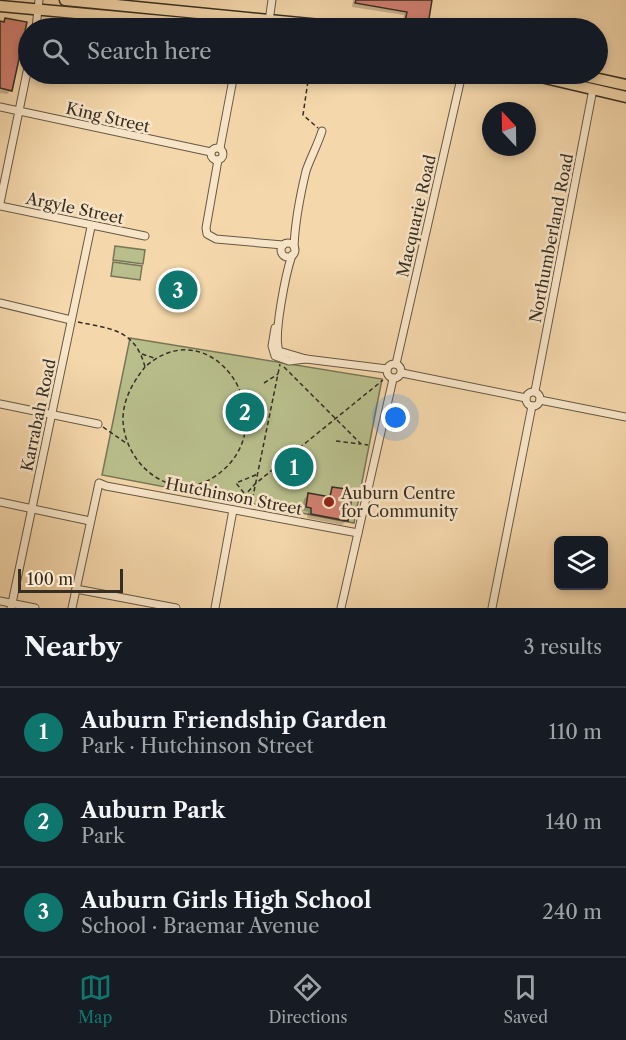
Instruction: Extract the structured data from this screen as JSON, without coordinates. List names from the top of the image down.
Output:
{
  "streets": {
    "street": [
      "King Street",
      "Argyle Street",
      "Macquarie Road",
      "Northumberland Road",
      "Karrabah Road",
      "Hutchinson Street"
    ]
  },
  "crossings": [
    ["Argyle Street", "Karrabah Road"]
  ],
  "places": ["Auburn Centre for Community"],
  "scale_bar": "100 m",
  "north": "top",
  "page": {
    "search": "Search here",
    "pins": ["3", "2", "1"],
    "scale": "100 m",
    "heading": ["Nearby", "3 results"],
    "list": [
      {
        "mark": "1",
        "name": "Auburn Friendship Garden",
        "note": "Park · Hutchinson Street",
        "value": "110 m"
      },
      {
        "mark": "2",
        "name": "Auburn Park",
        "note": "Park",
        "value": "140 m"
      },
      {
        "mark": "3",
        "name": "Auburn Girls High School",
        "note": "School · Braemar Avenue",
        "value": "240 m"
      }
    ],
    "nav": ["Map", "Directions", "Saved"]
  }
}
